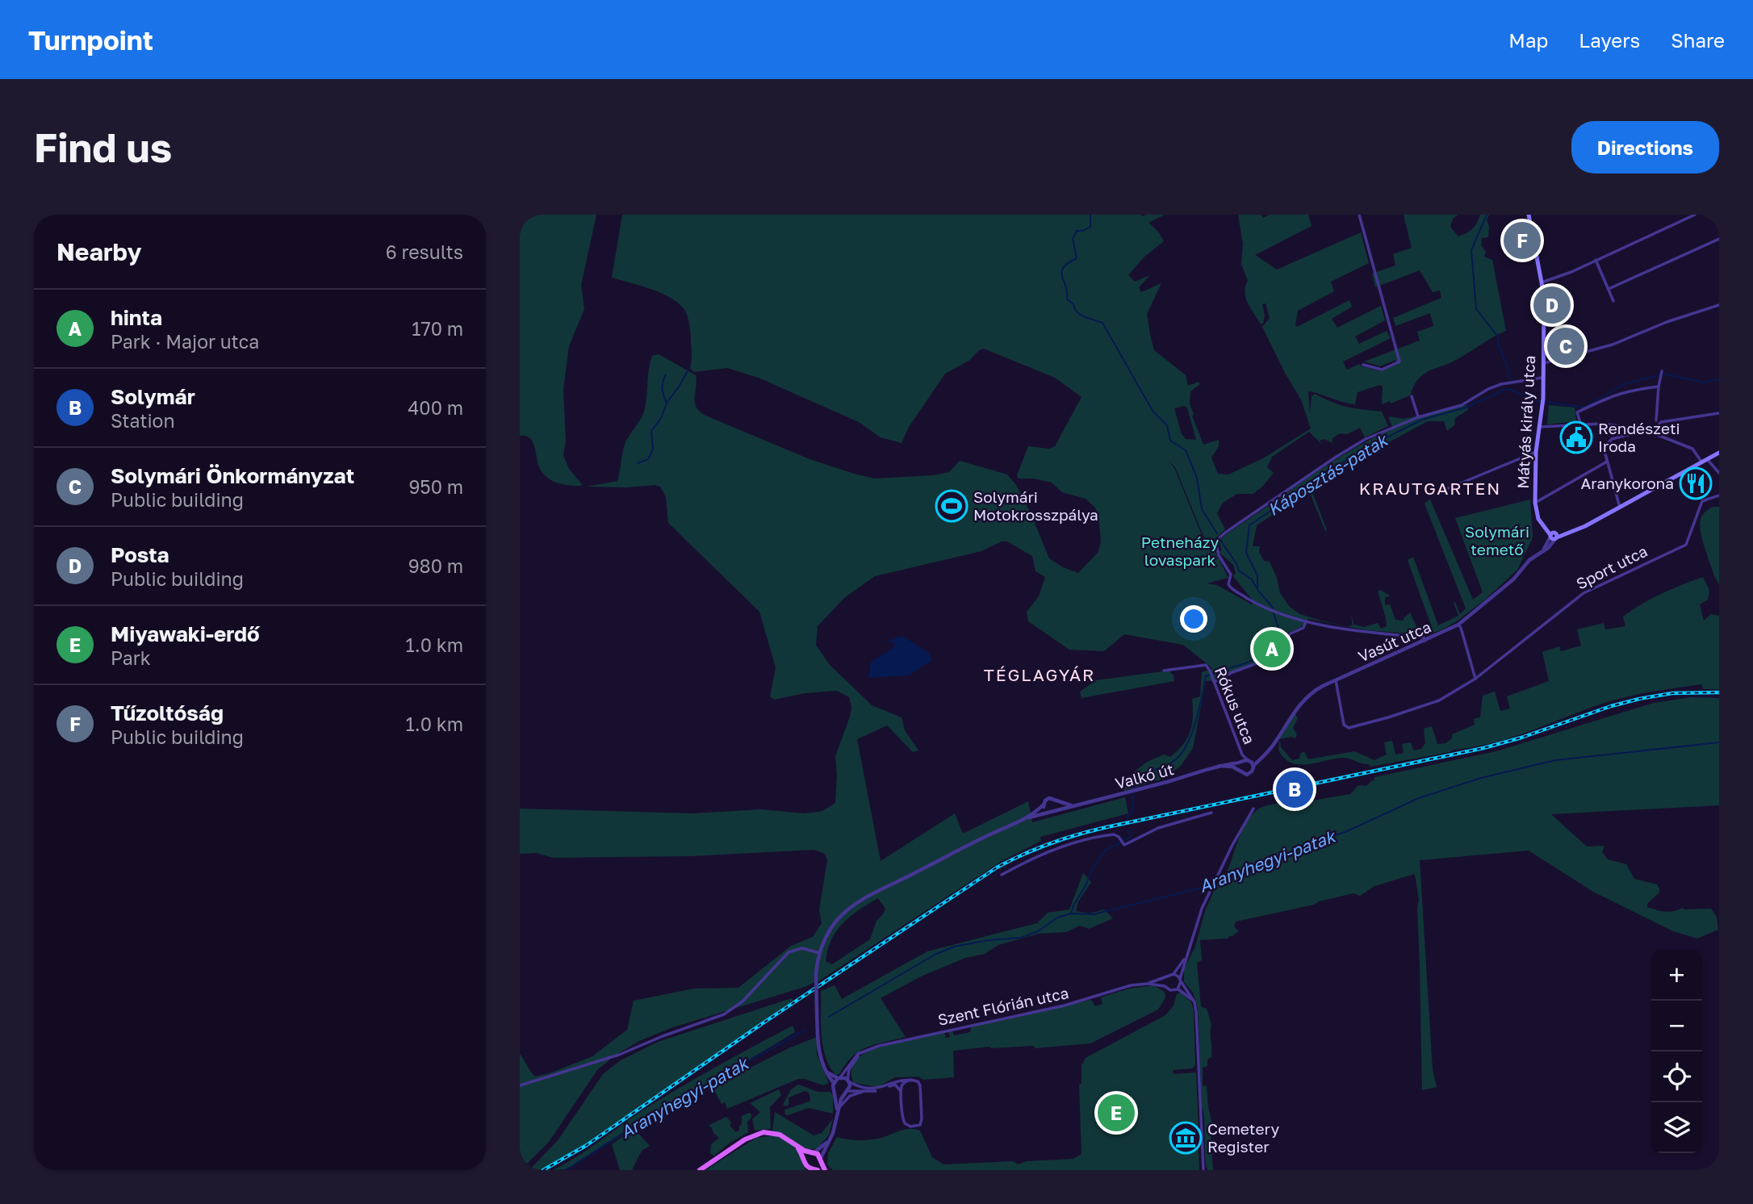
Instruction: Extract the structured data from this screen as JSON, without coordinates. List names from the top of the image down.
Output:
{
  "streets": {
    "main road": ["Mátyás király utca"],
    "street": [
      "Sport utca",
      "Vasút utca",
      "Rókus utca",
      "Valkó út",
      "Szent Flórián utca"
    ]
  },
  "crossings": [
    ["Mátyás király utca", "Vasút utca"],
    ["Sport utca", "Vasút utca"],
    ["Vasút utca", "Rókus utca"],
    ["Vasút utca", "Valkó út"],
    ["Rókus utca", "Valkó út"]
  ],
  "districts": ["KRAUTGARTEN", "TÉGLAGYÁR"],
  "water": ["Káposztás-patak", "Aranyhegyi-patak"],
  "parks": ["Solymári temető", "Petneházy lovaspark"],
  "places": {
    "public building": ["Rendészeti Iroda"],
    "restaurant": ["Aranykorona"],
    "sports": ["Solymári Motokrosszpálya"],
    "museum": ["Cemetery Register"]
  },
  "page": {
    "header": "Turnpoint",
    "nav": ["Map", "Layers", "Share"],
    "buttons": "Directions",
    "title": "Find us",
    "heading": ["Nearby", "6 results"],
    "pins": [
      "F",
      "D",
      "C",
      "A",
      "B",
      "E"
    ],
    "list": [
      {
        "mark": "A",
        "name": "hinta",
        "note": "Park · Major utca",
        "value": "170 m"
      },
      {
        "mark": "B",
        "name": "Solymár",
        "note": "Station",
        "value": "400 m"
      },
      {
        "mark": "C",
        "name": "Solymári Önkormányzat",
        "note": "Public building",
        "value": "950 m"
      },
      {
        "mark": "D",
        "name": "Posta",
        "note": "Public building",
        "value": "980 m"
      },
      {
        "mark": "E",
        "name": "Miyawaki-erdő",
        "note": "Park",
        "value": "1.0 km"
      },
      {
        "mark": "F",
        "name": "Tűzoltóság",
        "note": "Public building",
        "value": "1.0 km"
      }
    ],
    "map_buttons": ["+", "−"]
  }
}
